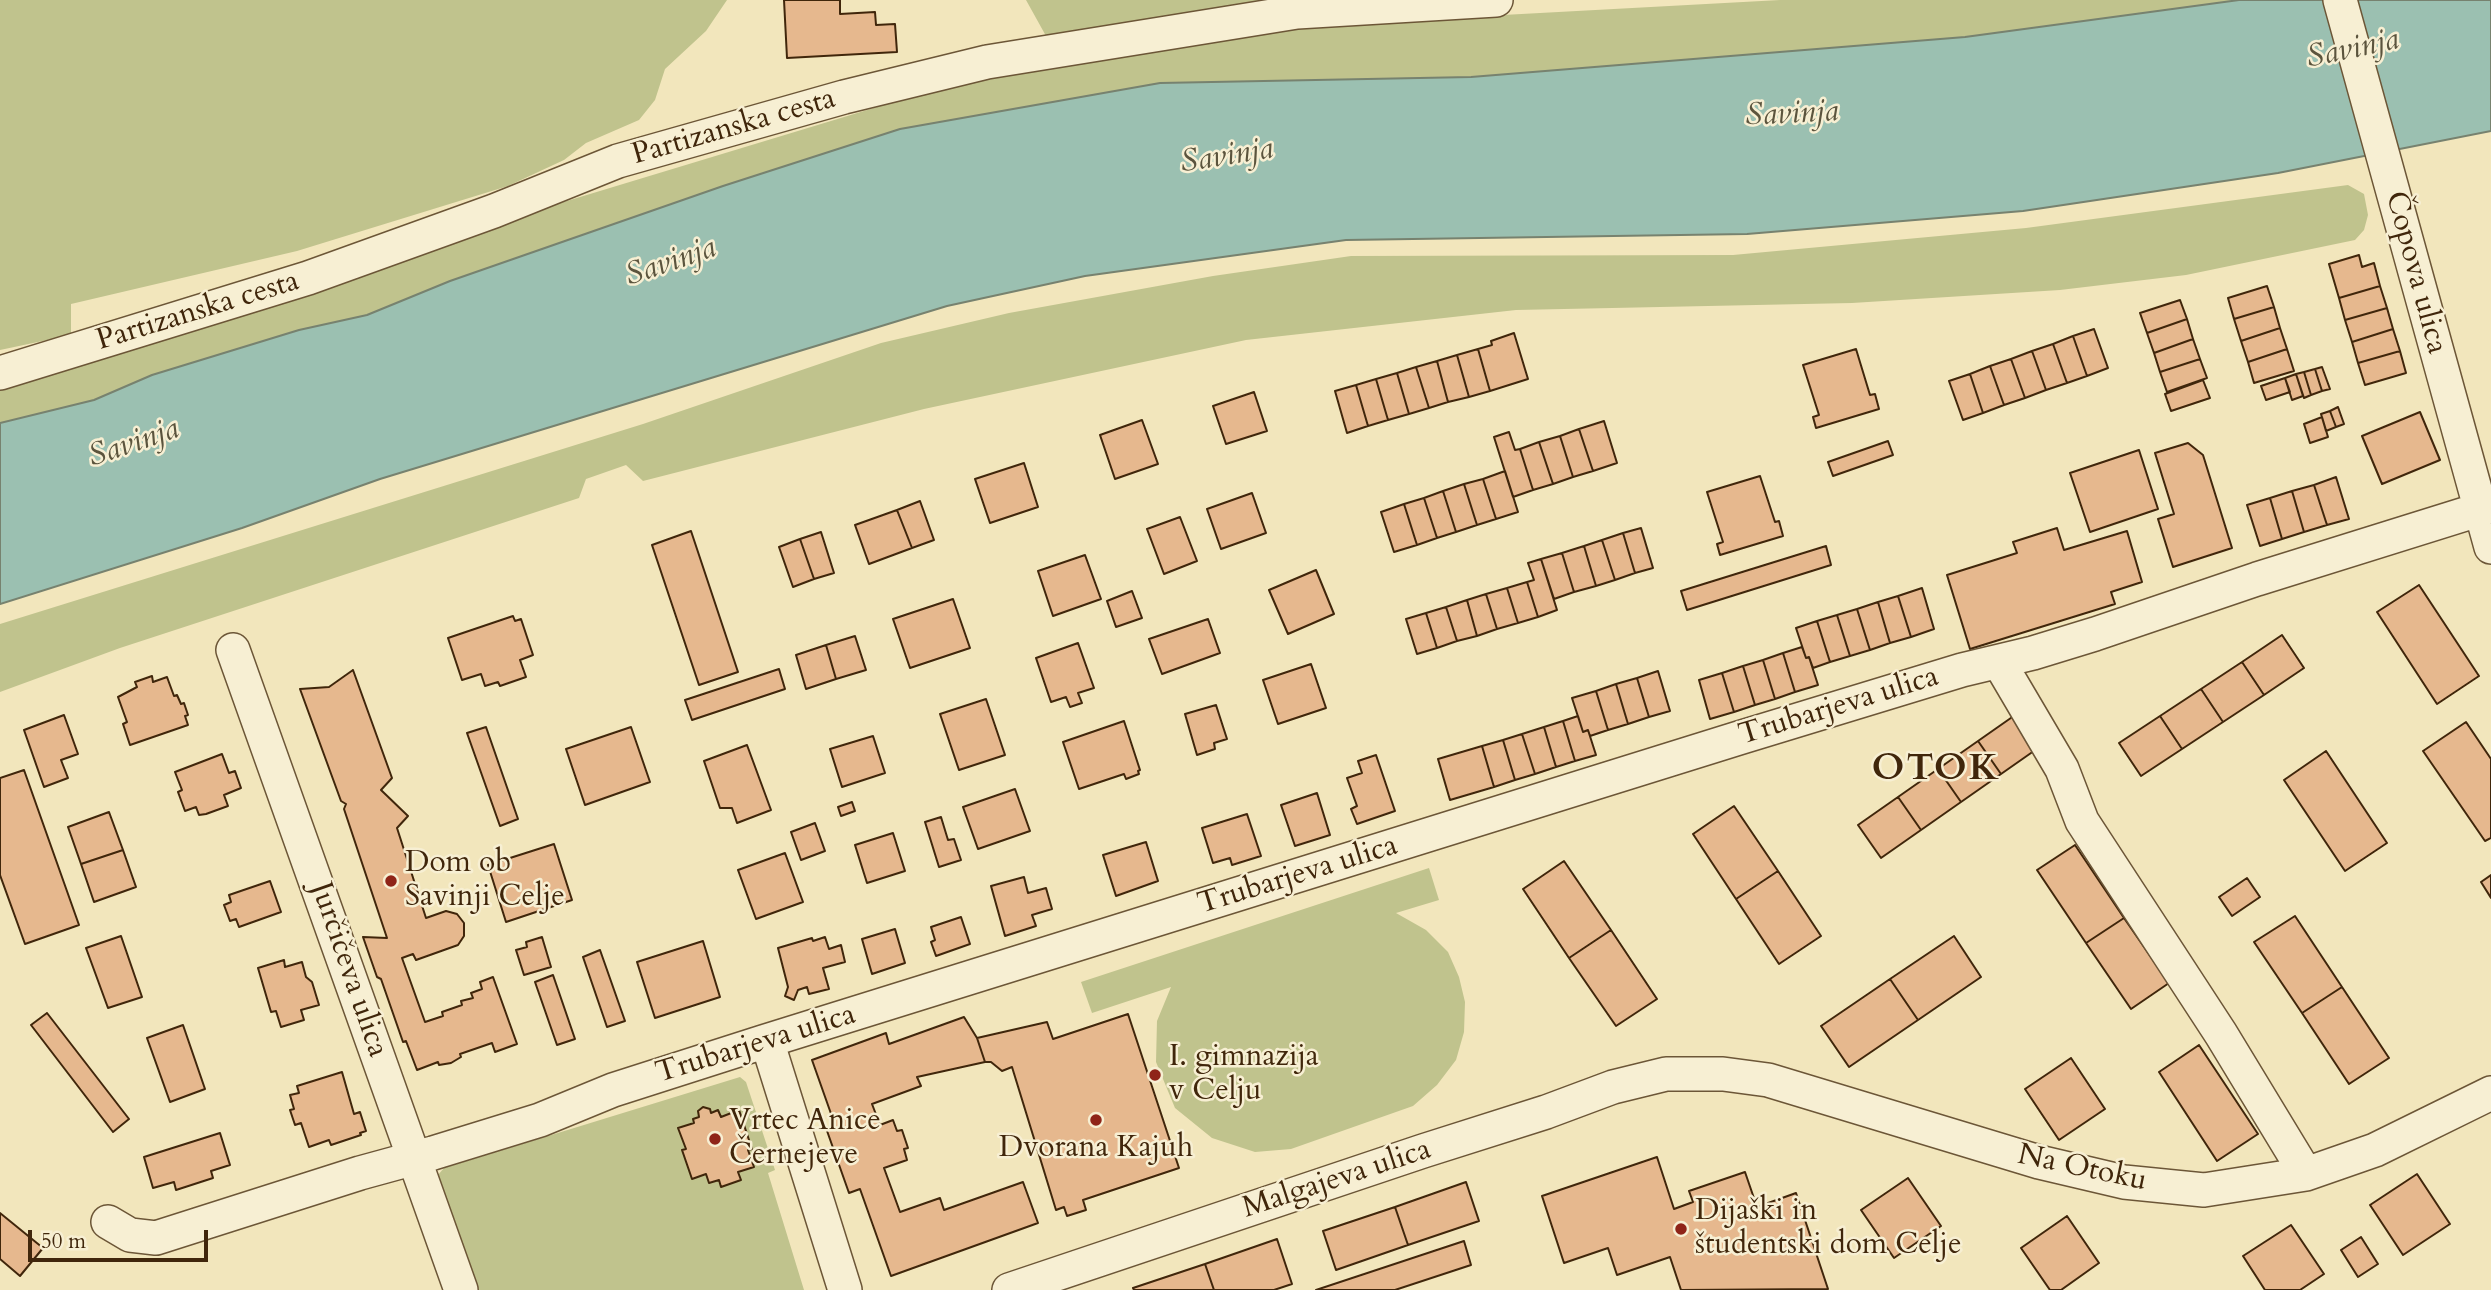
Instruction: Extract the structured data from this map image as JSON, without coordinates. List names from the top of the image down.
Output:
{
  "streets": {
    "street": [
      "Partizanska cesta",
      "Čopova ulica",
      "Trubarjeva ulica",
      "Jurčičeva ulica",
      "Na Otoku",
      "Malgajeva ulica"
    ]
  },
  "crossings": [
    ["Čopova ulica", "Trubarjeva ulica"],
    ["Trubarjeva ulica", "Jurčičeva ulica"],
    ["Na Otoku", "Malgajeva ulica"]
  ],
  "districts": ["OTOK"],
  "water": ["Savinja"],
  "places": [
    "Dom ob Savinji Celje",
    "I. gimnazija v Celju",
    "Dvorana Kajuh",
    "Vrtec Anice Černejeve",
    "Dijaški in študentski dom Celje"
  ],
  "scale_bar": "50 m"
}
